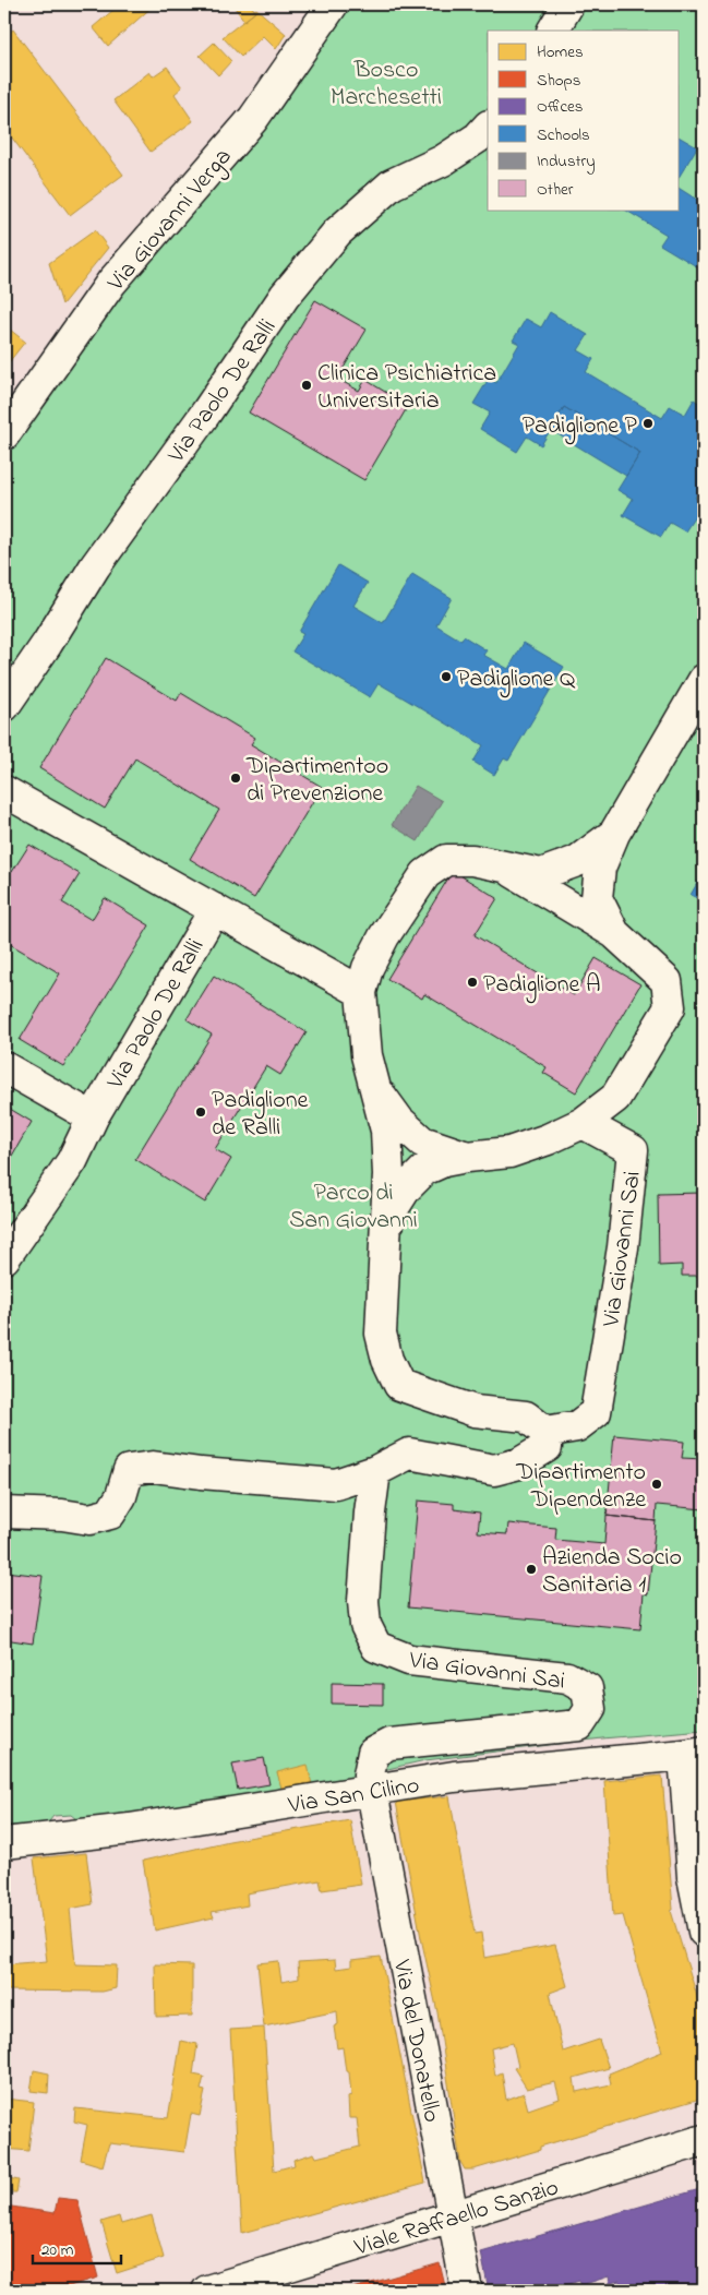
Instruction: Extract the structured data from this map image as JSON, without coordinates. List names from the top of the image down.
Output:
{
  "streets": {
    "street": [
      "Via Giovanni Verga",
      "Via Paolo De Ralli",
      "Via Giovanni Sai",
      "Via San Cilino",
      "Via del Donatello",
      "Viale Raffaello Sanzio"
    ]
  },
  "crossings": [
    ["Via Giovanni Sai", "Via San Cilino"],
    ["Via Giovanni Sai", "Via del Donatello"],
    ["Via San Cilino", "Via del Donatello"],
    ["Via del Donatello", "Viale Raffaello Sanzio"]
  ],
  "parks": ["Bosco Marchesetti", "Parco di San Giovanni"],
  "places": [
    "Clinica Psichiatrica Universitaria",
    "Padiglione P",
    "Padiglione Q",
    "Dipartimentoo di Prevenzione",
    "Padiglione A",
    "Padiglione de Ralli",
    "Dipartimento Dipendenze",
    "Azienda Socio Sanitaria 1"
  ],
  "legend": [
    "Homes",
    "Shops",
    "Offices",
    "Schools",
    "Industry",
    "Other"
  ],
  "scale_bar": "20 m"
}
